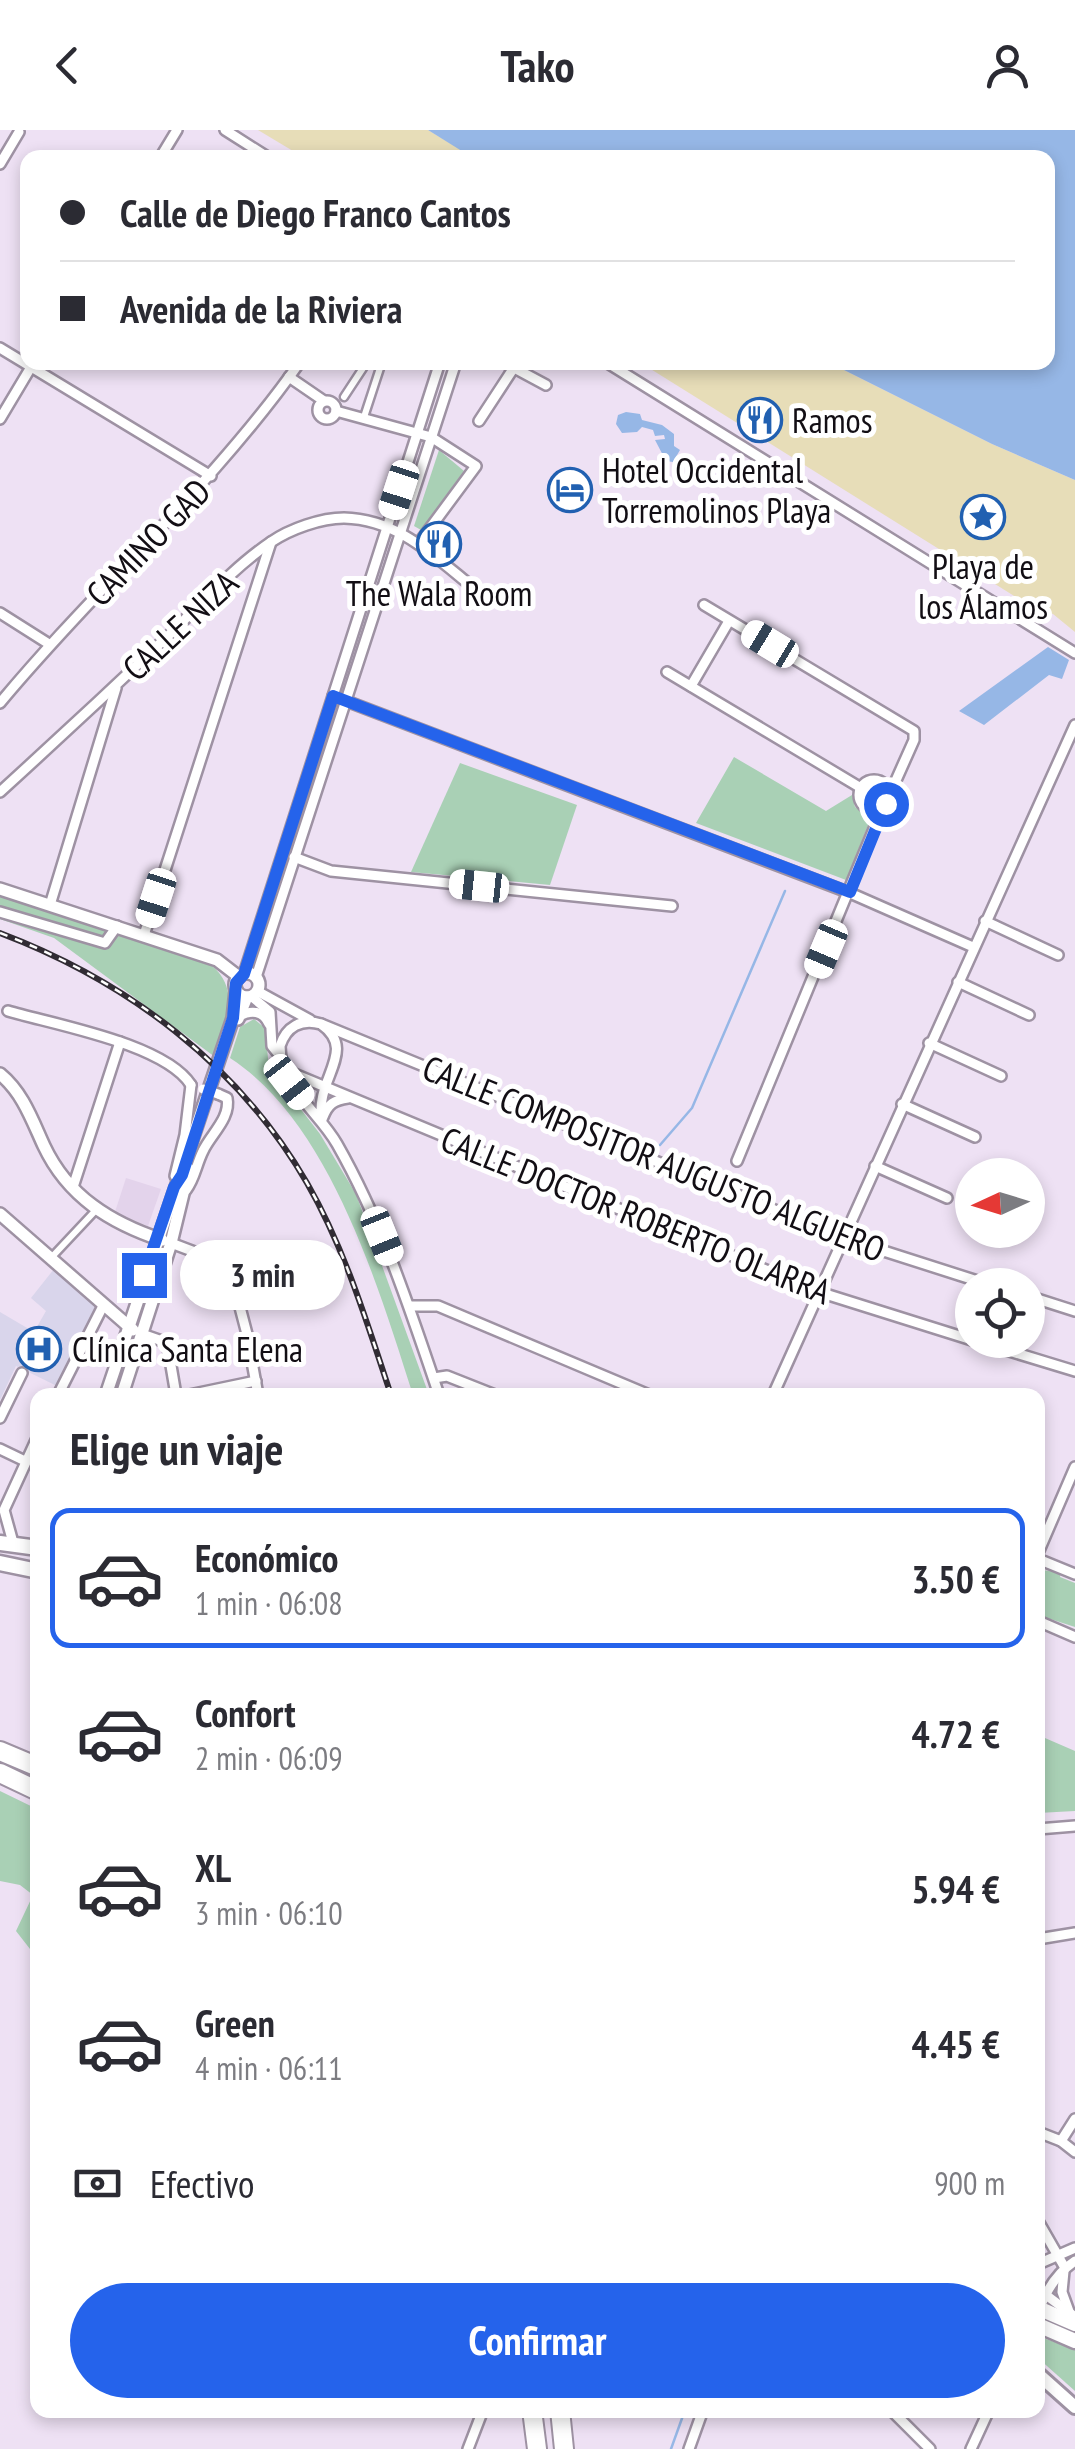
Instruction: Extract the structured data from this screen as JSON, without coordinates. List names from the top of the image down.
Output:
{
  "streets": {
    "street": [
      "CAMINO GAD",
      "CALLE NIZA",
      "CALLE COMPOSITOR AUGUSTO ALGUERO",
      "CALLE DOCTOR ROBERTO OLARRA"
    ]
  },
  "crossings": [
    ["CALLE COMPOSITOR AUGUSTO ALGUERO", "CALLE DOCTOR ROBERTO OLARRA"]
  ],
  "places": {
    "restaurant": ["Ramos", "The Wala Room"],
    "hotel": ["Hotel Occidental Torremolinos Playa"],
    "place": ["Playa de los Álamos"],
    "hospital": ["Clínica Santa Elena"]
  },
  "north": "left",
  "page": {
    "header": "Tako",
    "banner": ["Calle de Diego Franco Cantos", "Avenida de la Riviera"],
    "bubble": "3 min",
    "heading": "Elige un viaje",
    "list": [
      {
        "name": "Económico",
        "note": "1 min · 06:08",
        "value": "3.50 €"
      },
      {
        "name": "Confort",
        "note": "2 min · 06:09",
        "value": "4.72 €"
      },
      {
        "name": "XL",
        "note": "3 min · 06:10",
        "value": "5.94 €"
      },
      {
        "name": "Green",
        "note": "4 min · 06:11",
        "value": "4.45 €"
      }
    ],
    "pay": ["Efectivo", "900 m"],
    "buttons": "Confirmar"
  }
}
